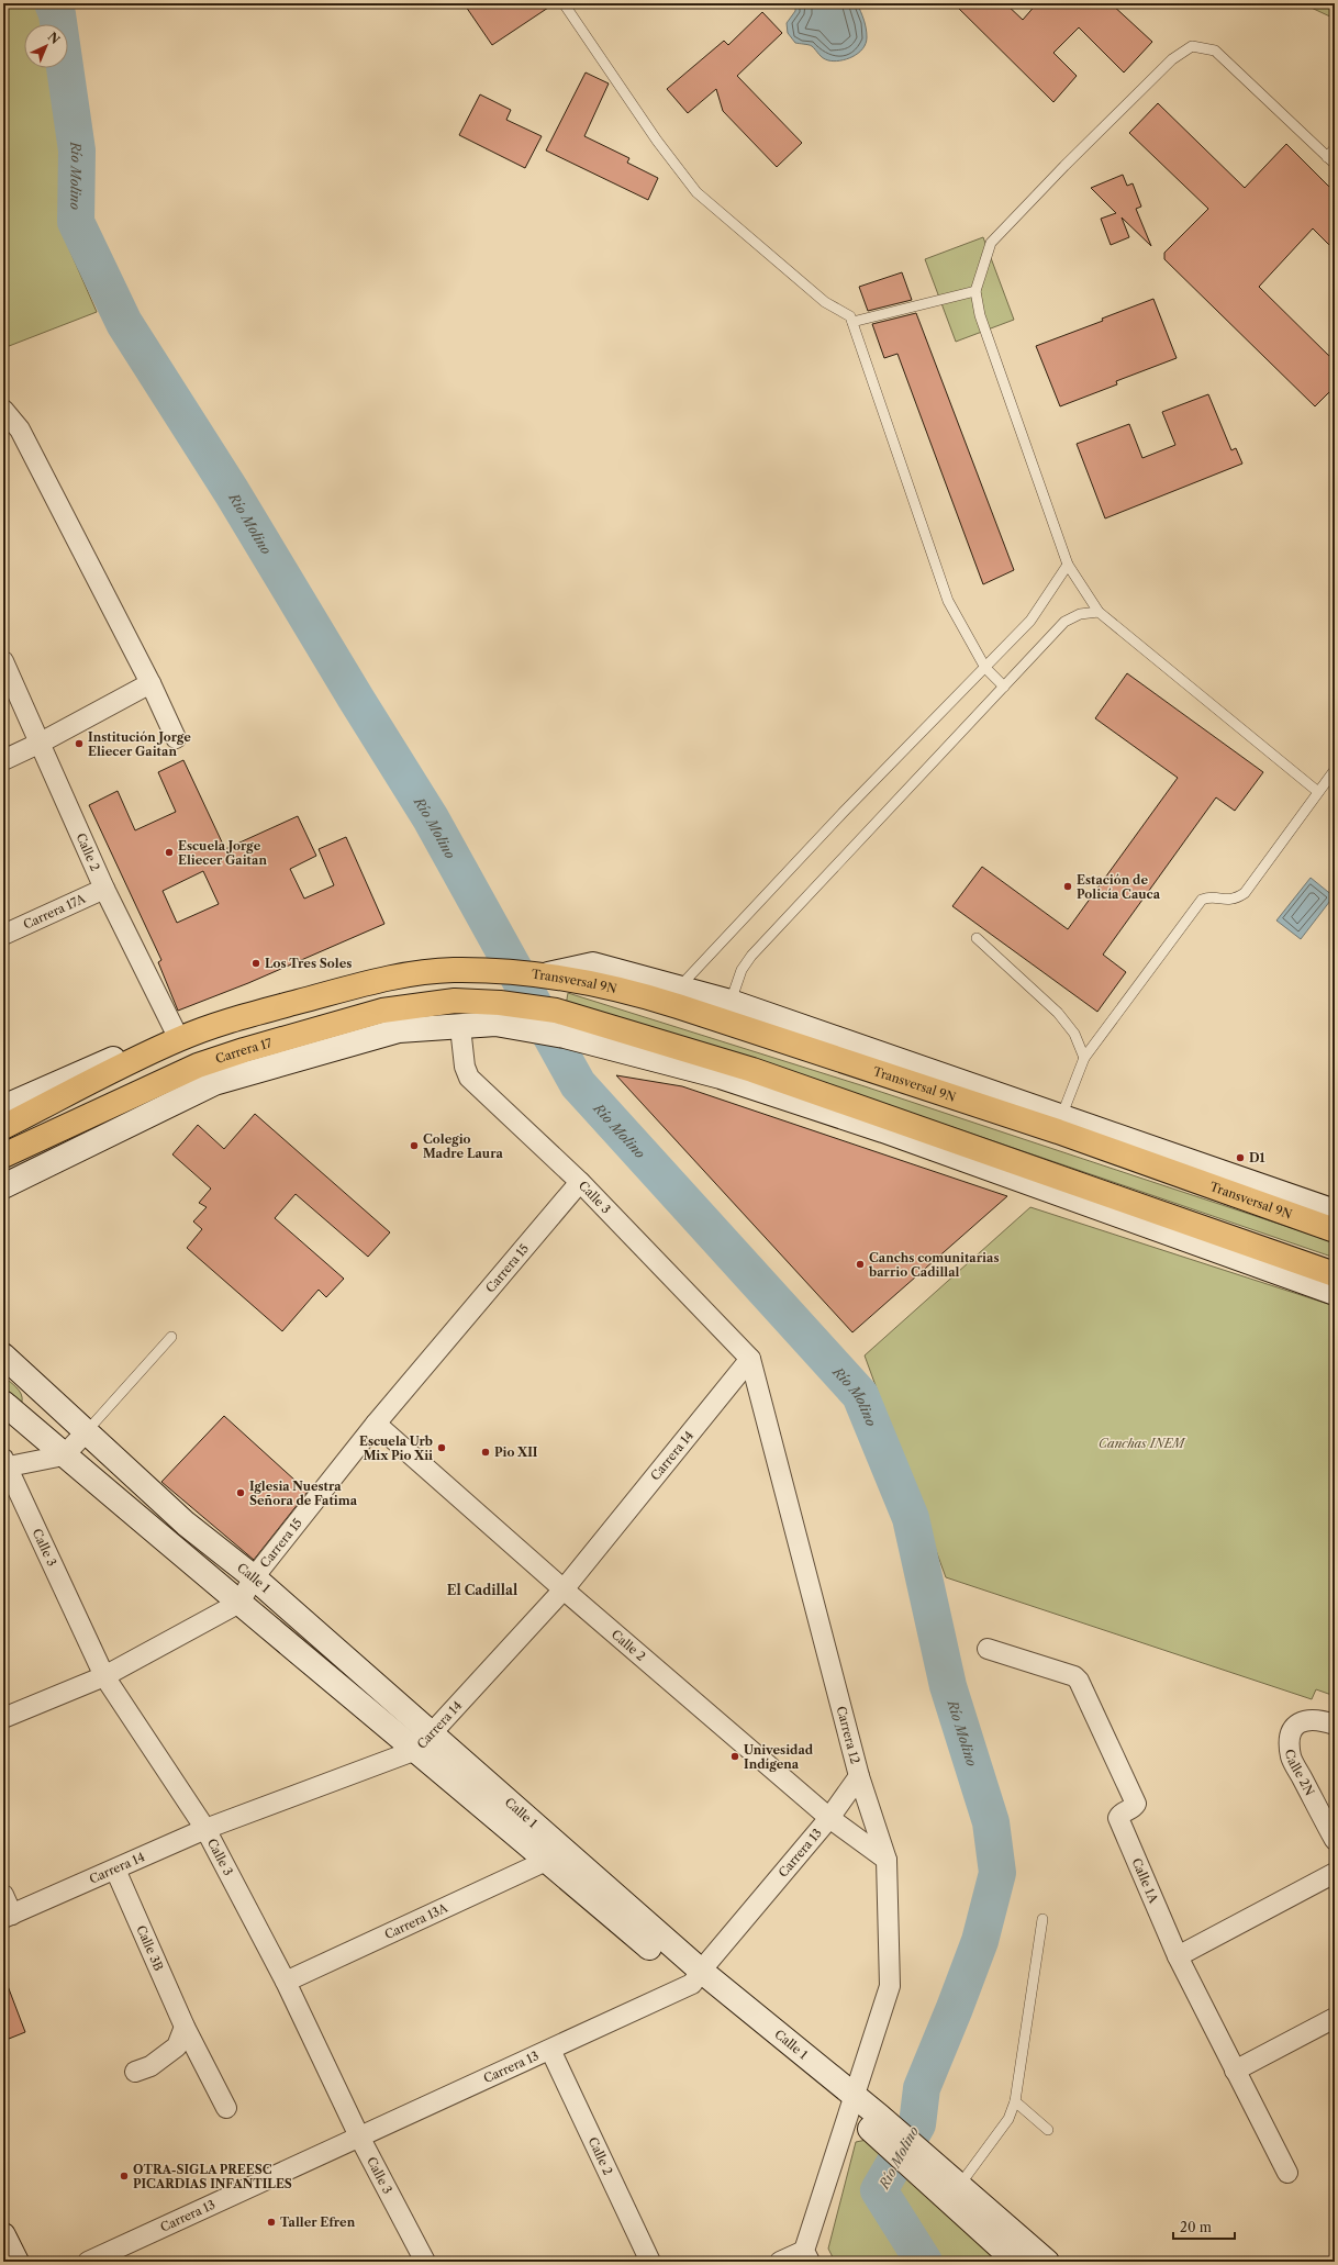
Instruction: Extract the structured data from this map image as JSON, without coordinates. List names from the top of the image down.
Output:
{
  "streets": {
    "main road": ["Transversal 9N", "Carrera 17", "Calle 1"],
    "street": [
      "Calle 2",
      "Carrera 17A",
      "Calle 3",
      "Carrera 15",
      "Carrera 14",
      "Carrera 12",
      "Calle 2N",
      "Carrera 13",
      "Calle 1A",
      "Carrera 13A",
      "Calle 3B"
    ]
  },
  "crossings": [
    ["Calle 2", "Carrera 17A"],
    ["Calle 2", "Transversal 9N"],
    ["Calle 2", "Carrera 15"],
    ["Calle 2", "Carrera 14"],
    ["Calle 2", "Carrera 12"],
    ["Calle 2", "Carrera 13"],
    ["Carrera 17", "Calle 3"],
    ["Calle 3", "Carrera 15"],
    ["Calle 3", "Carrera 14"],
    ["Calle 3", "Carrera 12"],
    ["Calle 3", "Carrera 13"],
    ["Calle 3", "Carrera 13A"],
    ["Carrera 15", "Calle 1"],
    ["Carrera 14", "Calle 1"],
    ["Carrera 14", "Carrera 12"],
    ["Carrera 14", "Calle 3B"],
    ["Calle 1", "Carrera 12"],
    ["Calle 1", "Carrera 13"],
    ["Calle 1", "Carrera 13A"],
    ["Carrera 12", "Carrera 13"]
  ],
  "districts": ["El Cadillal"],
  "water": ["Río Molino"],
  "parks": ["Canchas INEM"],
  "places": [
    "Institución Jorge Eliecer Gaitan",
    "Escuela Jorge Eliecer Gaitan",
    "Estación de Policía Cauca",
    "Los Tres Soles",
    "Colegio Madre Laura",
    "D1",
    "Canchs comunitarias barrio Cadillal",
    "Escuela Urb Mix Pio Xii",
    "Pio XII",
    "Iglesia Nuestra Señora de Fatima",
    "Univesidad Indígena",
    "OTRA-SIGLA PREESC PICARDIAS INFANTILES",
    "Taller Efren"
  ],
  "scale_bar": "20 m",
  "north": "top right"
}
